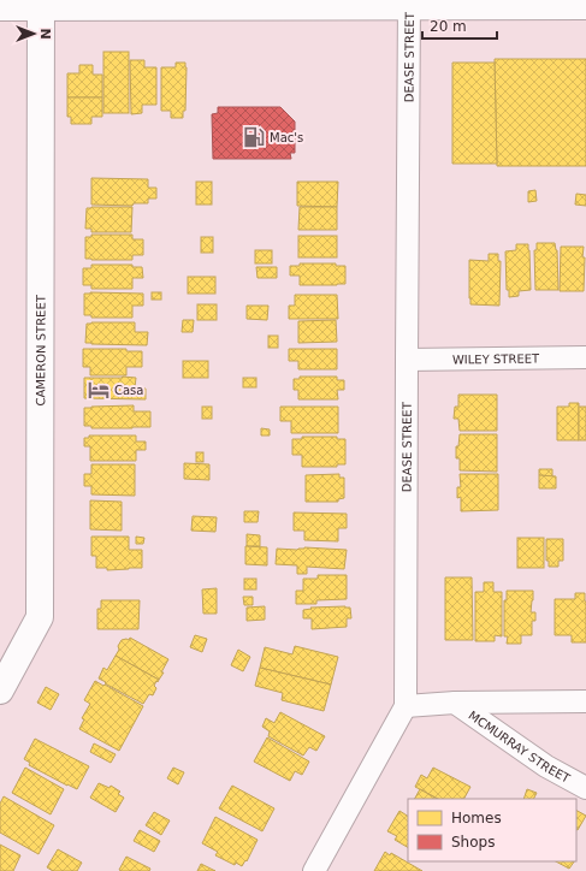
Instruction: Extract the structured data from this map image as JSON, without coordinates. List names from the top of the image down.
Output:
{
  "streets": {
    "street": [
      "DEASE STREET",
      "CAMERON STREET",
      "WILEY STREET",
      "MCMURRAY STREET"
    ]
  },
  "crossings": [
    ["DEASE STREET", "WILEY STREET"]
  ],
  "places": {
    "fuel station": ["Mac's"],
    "hotel": ["Casa"]
  },
  "legend": ["Homes", "Shops"],
  "scale_bar": "20 m",
  "north": "right"
}
